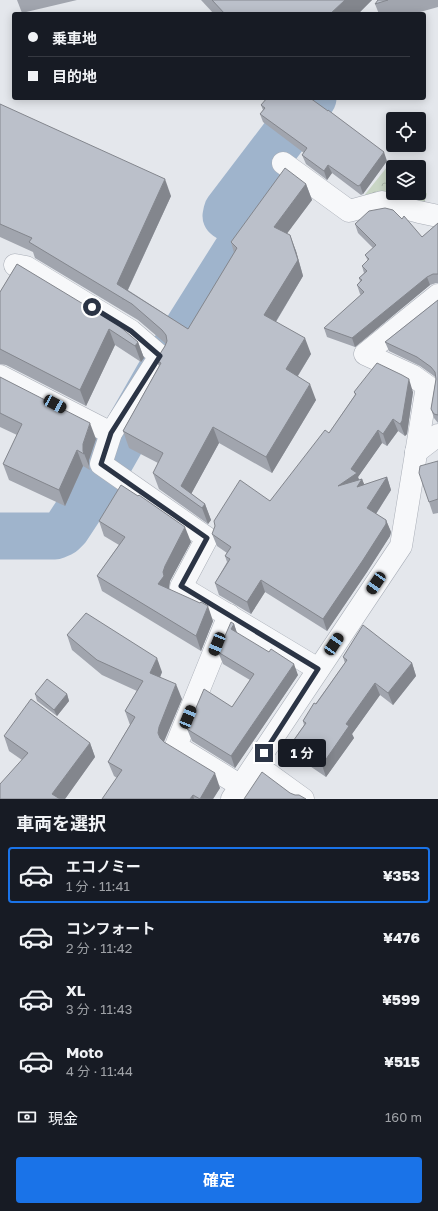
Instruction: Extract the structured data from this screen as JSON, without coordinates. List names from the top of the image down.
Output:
{
  "page": {
    "banner": ["乗車地", "目的地"],
    "bubble": "1 分",
    "heading": "車両を選択",
    "list": [
      {
        "name": "エコノミー",
        "note": "1 分 · 11:41",
        "value": "¥353"
      },
      {
        "name": "コンフォート",
        "note": "2 分 · 11:42",
        "value": "¥476"
      },
      {
        "name": "XL",
        "note": "3 分 · 11:43",
        "value": "¥599"
      },
      {
        "name": "Moto",
        "note": "4 分 · 11:44",
        "value": "¥515"
      }
    ],
    "pay": ["現金", "160 m"],
    "buttons": "確定"
  }
}
